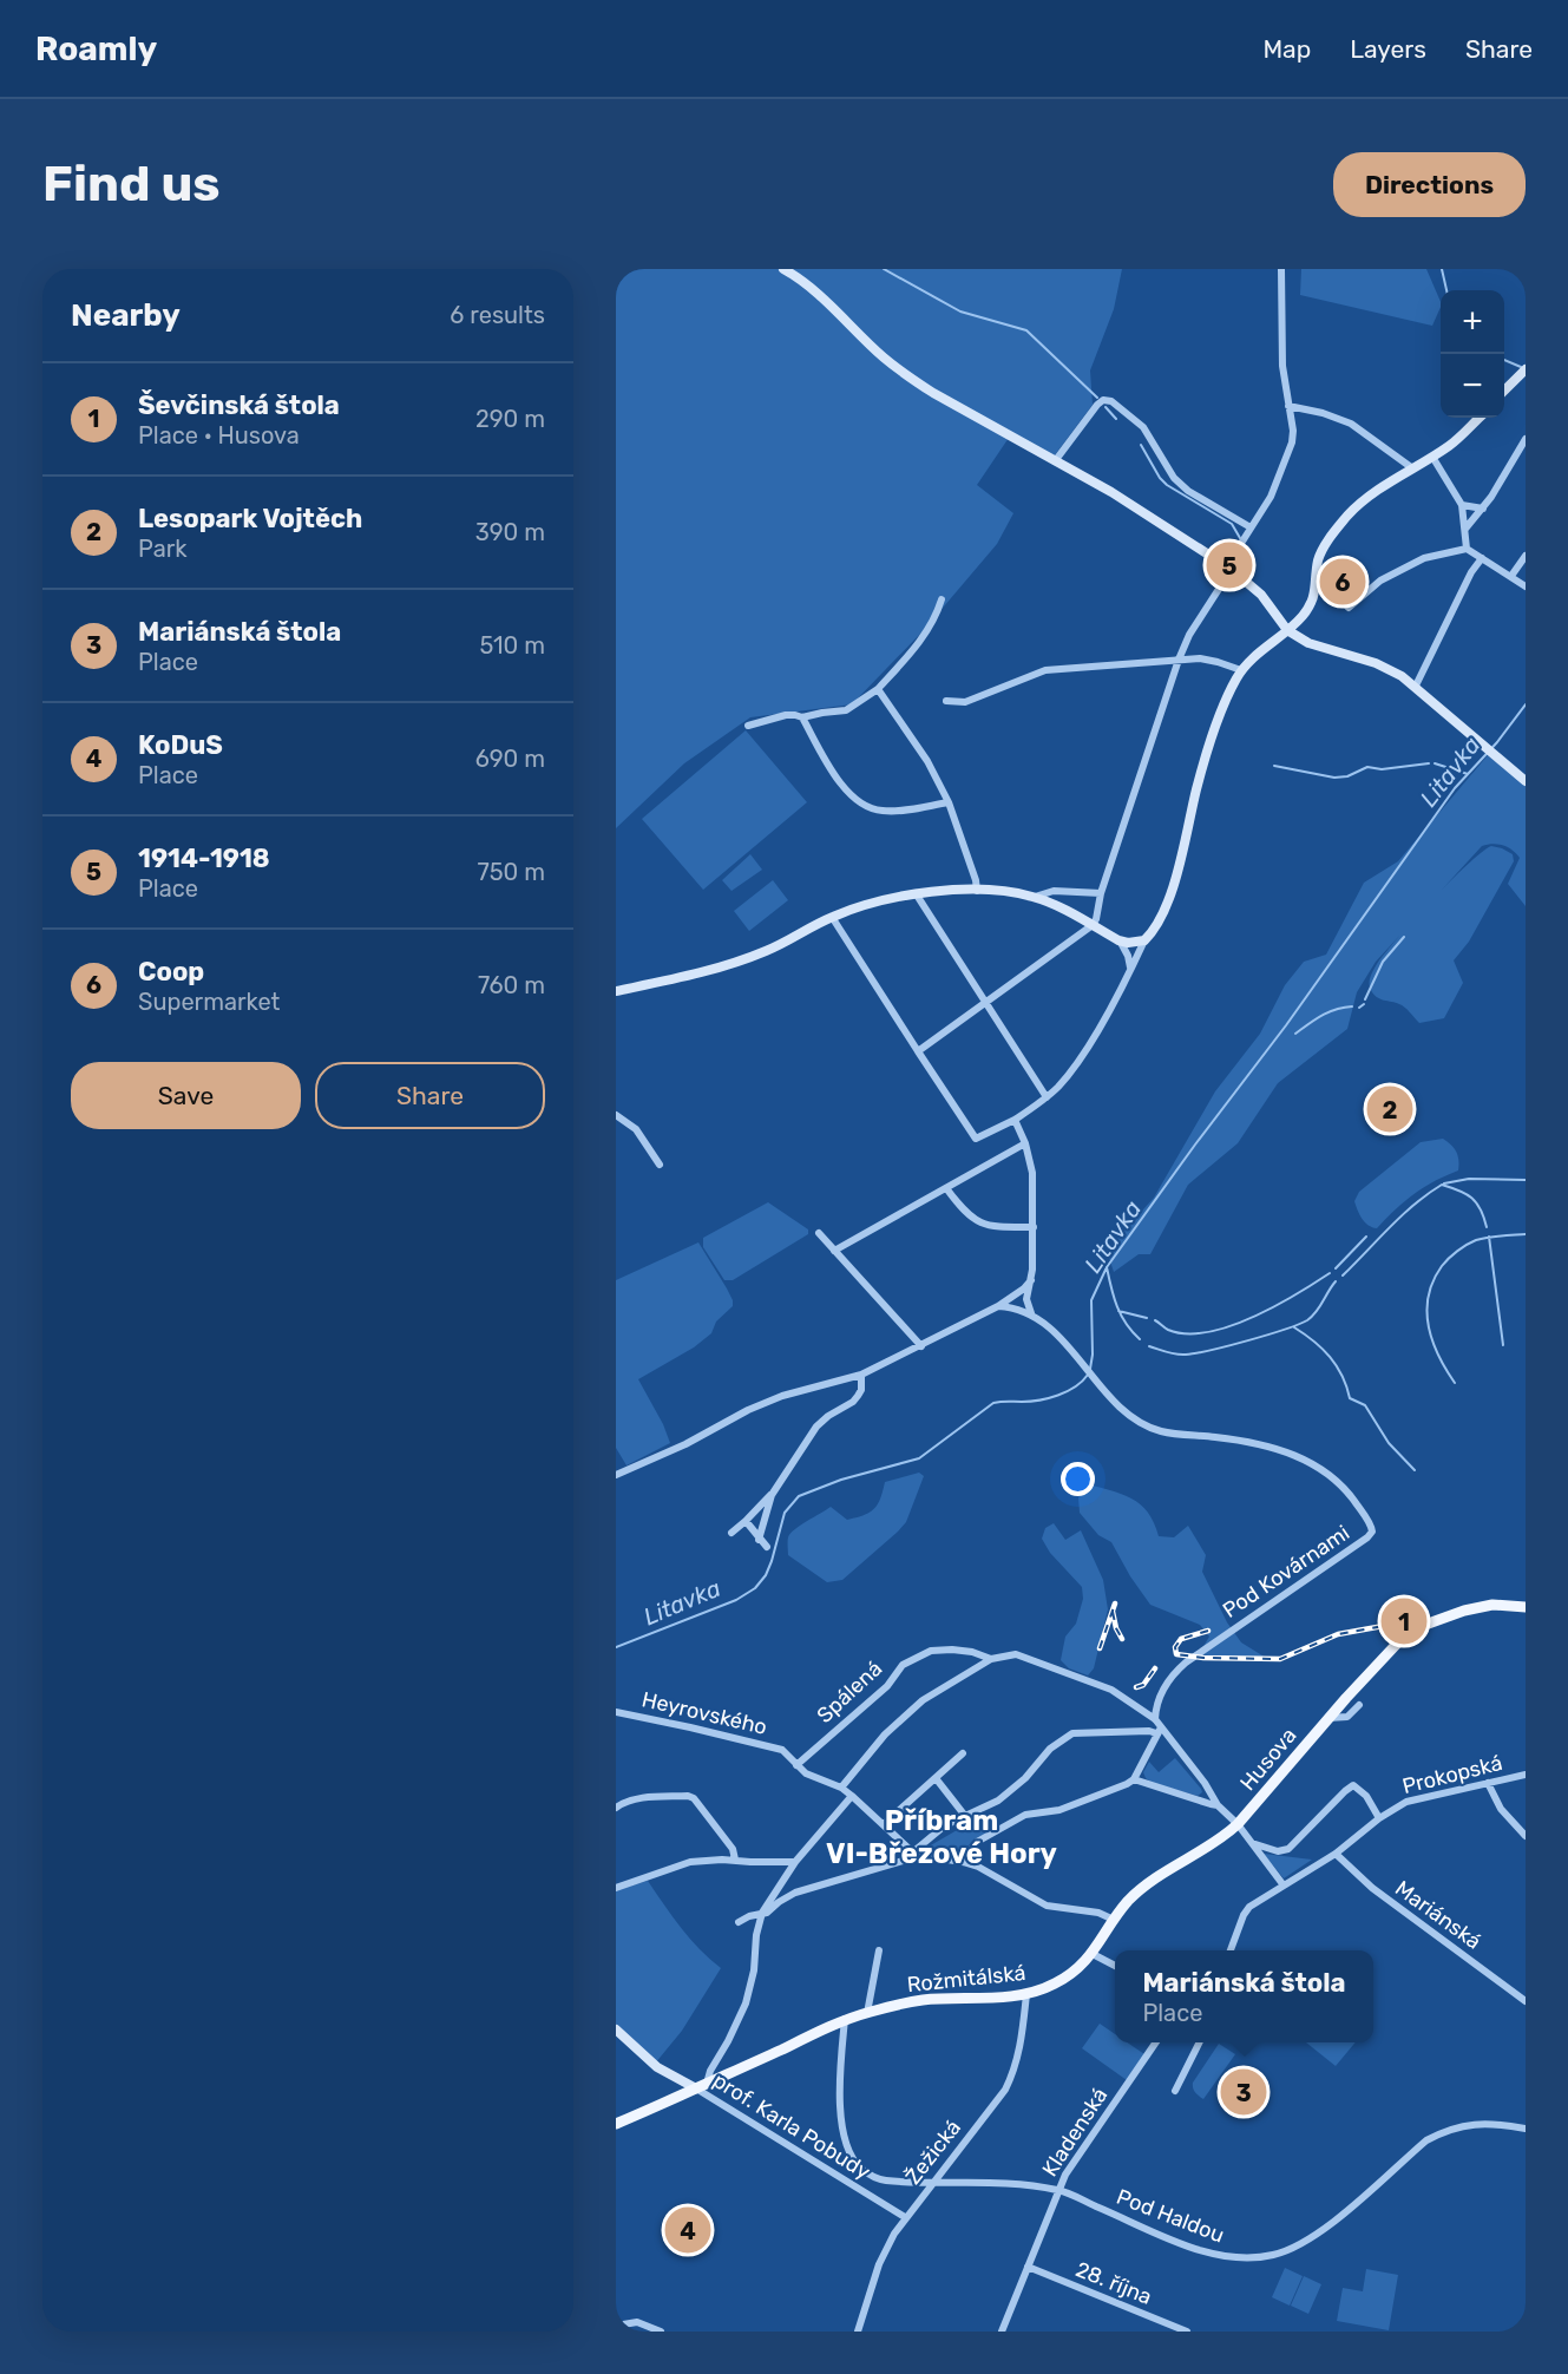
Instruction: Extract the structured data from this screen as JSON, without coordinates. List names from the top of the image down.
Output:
{
  "streets": {
    "main road": ["Husova", "Rožmitálská"],
    "street": [
      "Pod Kovárnami",
      "Spálená",
      "Heyrovského",
      "Prokopská",
      "Mariánská",
      "prof. Karla Pobudy",
      "Kladenská",
      "Žežická",
      "Pod Haldou",
      "28. října"
    ]
  },
  "crossings": [
    ["Spálená", "Heyrovského"],
    ["Husova", "Rožmitálská"],
    ["Prokopská", "Mariánská"],
    ["Rožmitálská", "prof. Karla Pobudy"],
    ["Rožmitálská", "Žežická"],
    ["Rožmitálská", "Pod Haldou"],
    ["prof. Karla Pobudy", "Žežická"],
    ["Kladenská", "Pod Haldou"],
    ["Kladenská", "28. října"],
    ["Žežická", "Pod Haldou"]
  ],
  "districts": ["Příbram VI-Březové Hory"],
  "water": ["Litavka"],
  "page": {
    "header": "Roamly",
    "nav": ["Map", "Layers", "Share"],
    "buttons": [
      "Directions",
      ["Save", "Share"]
    ],
    "title": "Find us",
    "heading": ["Nearby", "6 results"],
    "map_buttons": ["+", "−"],
    "list": [
      {
        "mark": "1",
        "name": "Ševčinská štola",
        "note": "Place · Husova",
        "value": "290 m"
      },
      {
        "mark": "2",
        "name": "Lesopark Vojtěch",
        "note": "Park",
        "value": "390 m"
      },
      {
        "mark": "3",
        "name": "Mariánská štola",
        "note": "Place",
        "value": "510 m"
      },
      {
        "mark": "4",
        "name": "KoDuS",
        "note": "Place",
        "value": "690 m"
      },
      {
        "mark": "5",
        "name": "1914-1918",
        "note": "Place",
        "value": "750 m"
      },
      {
        "mark": "6",
        "name": "Coop",
        "note": "Supermarket",
        "value": "760 m"
      }
    ],
    "pins": [
      "5",
      "6",
      "2",
      "1",
      "3",
      "4"
    ],
    "popup": ["Mariánská štola", "Place"]
  }
}
